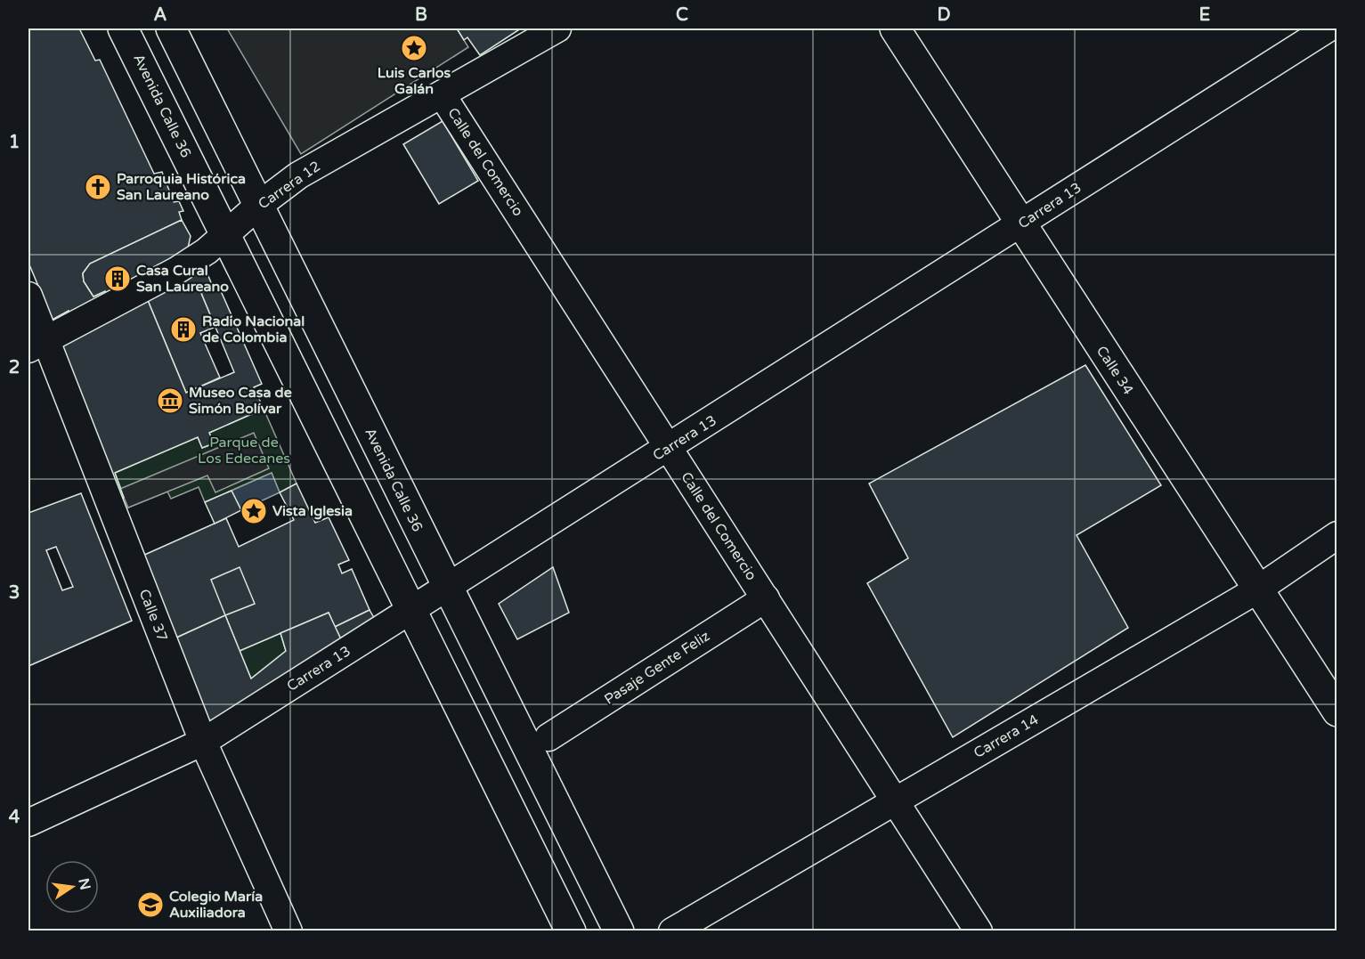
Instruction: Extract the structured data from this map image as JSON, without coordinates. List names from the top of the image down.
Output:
{
  "streets": {
    "main road": ["Avenida Calle 36", "Calle 34"],
    "street": [
      "Calle del Comercio",
      "Carrera 12",
      "Carrera 13",
      "Calle 37",
      "Pasaje Gente Feliz",
      "Carrera 14"
    ]
  },
  "crossings": [
    ["Avenida Calle 36", "Carrera 12"],
    ["Avenida Calle 36", "Carrera 13"],
    ["Calle del Comercio", "Carrera 12"],
    ["Calle del Comercio", "Carrera 13"],
    ["Calle del Comercio", "Pasaje Gente Feliz"],
    ["Calle del Comercio", "Carrera 14"],
    ["Carrera 12", "Calle 37"],
    ["Carrera 13", "Calle 34"],
    ["Carrera 13", "Calle 37"],
    ["Calle 34", "Carrera 14"]
  ],
  "parks": ["Parque de Los Edecanes"],
  "places": {
    "place": ["Luis Carlos Galán", "Vista Iglesia"],
    "church": ["Parroquia Histórica San Laureano"],
    "building": ["Casa Cural San Laureano", "Radio Nacional de Colombia"],
    "museum": ["Museo Casa de Simón Bolívar"],
    "school or university": ["Colegio María Auxiliadora"]
  },
  "north": "right",
  "grid": {
    "columns": [
      "A",
      "B",
      "C",
      "D",
      "E"
    ],
    "rows": [
      "1",
      "2",
      "3",
      "4"
    ]
  }
}
